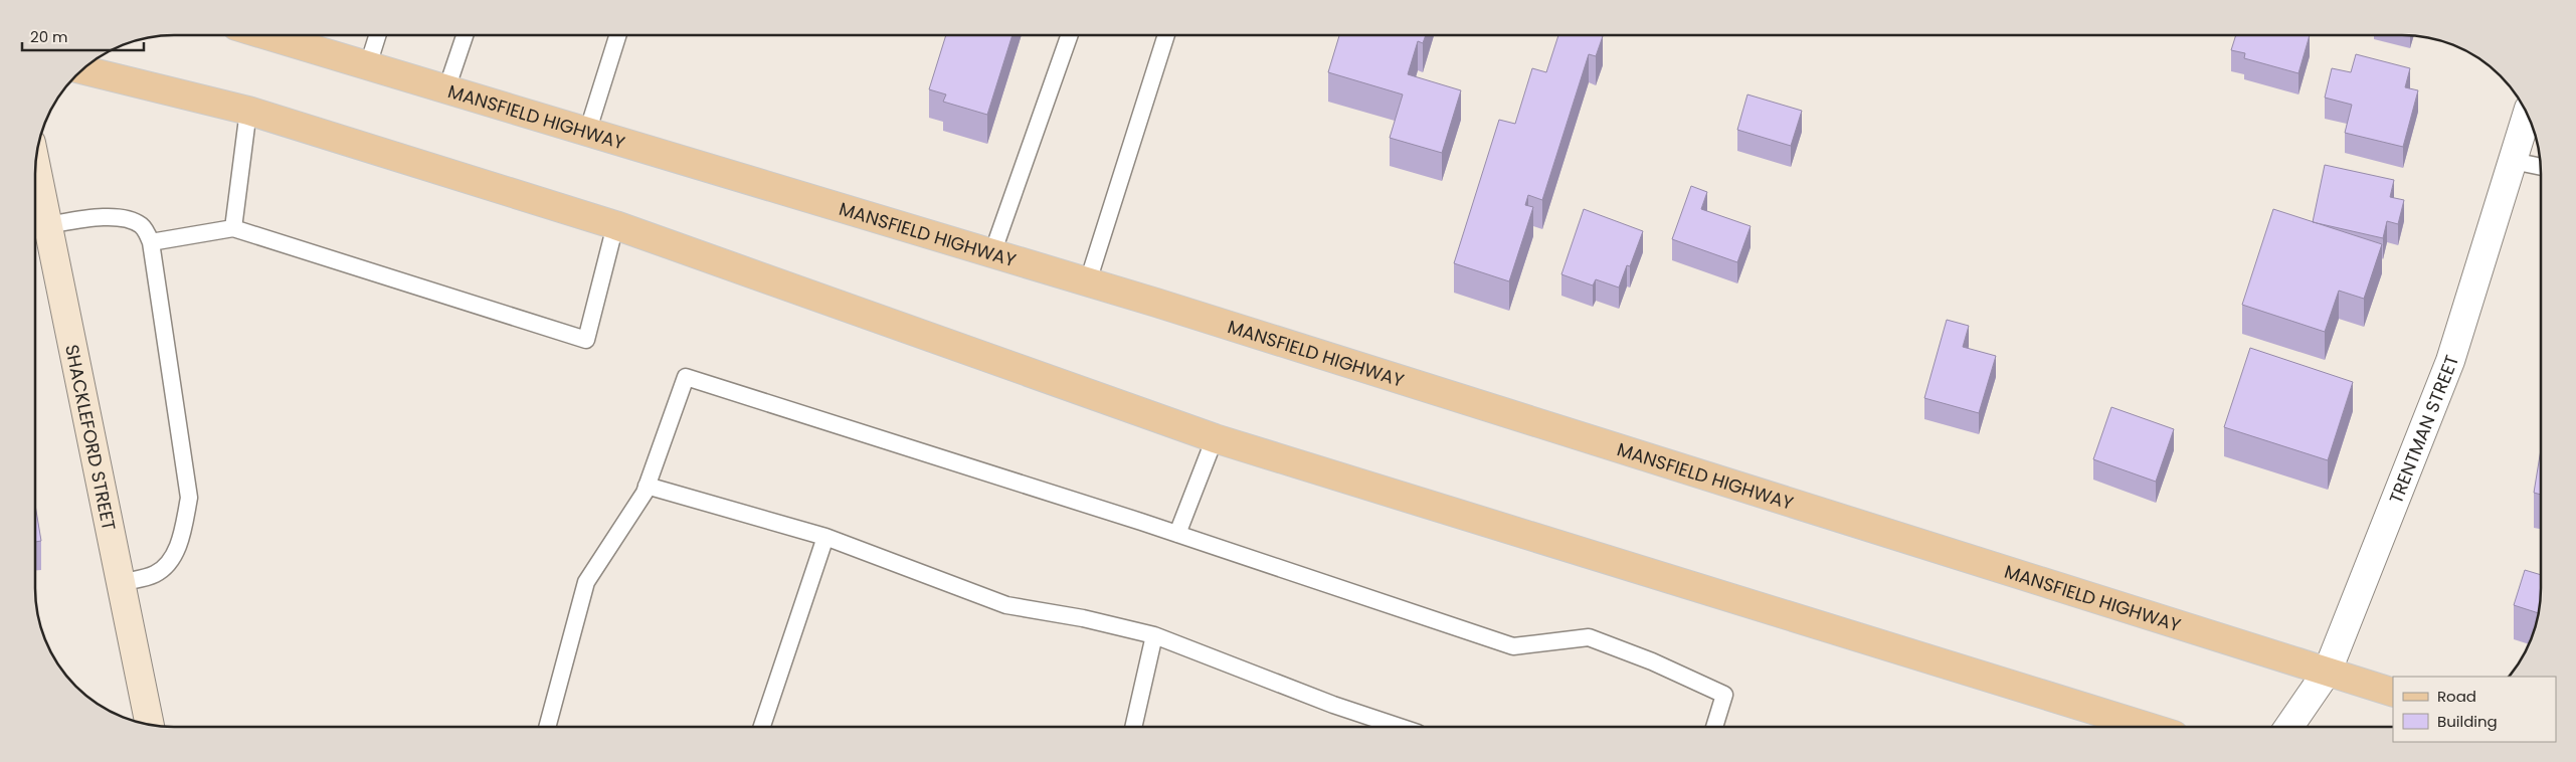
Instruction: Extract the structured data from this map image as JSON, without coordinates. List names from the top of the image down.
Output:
{
  "streets": {
    "main road": ["MANSFIELD HIGHWAY"],
    "street": ["TRENTMAN STREET", "SHACKLEFORD STREET"]
  },
  "crossings": [
    ["MANSFIELD HIGHWAY", "TRENTMAN STREET"]
  ],
  "legend": ["Road", "Building"],
  "scale_bar": "20 m"
}
